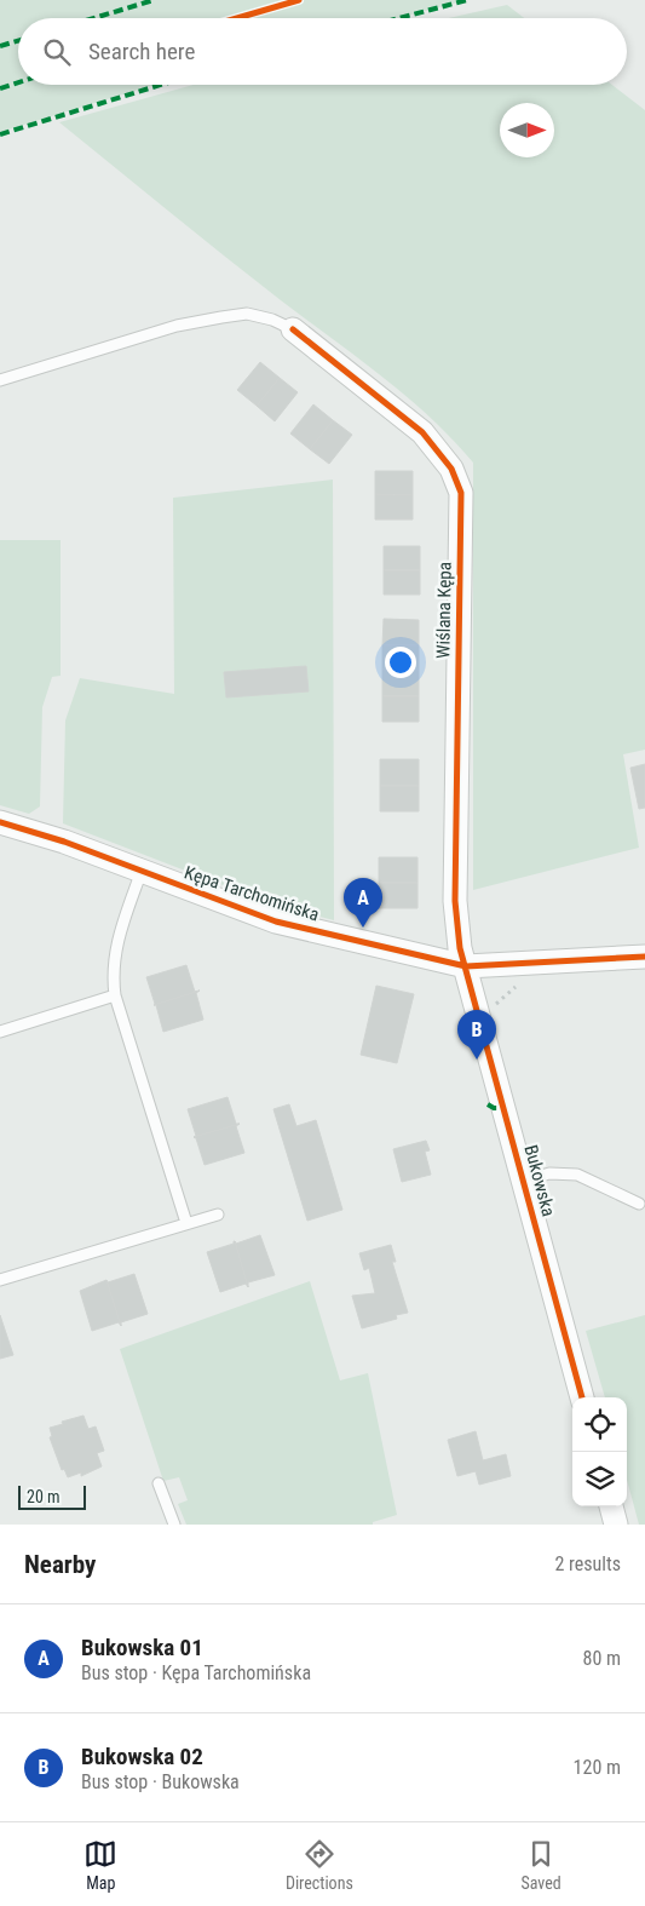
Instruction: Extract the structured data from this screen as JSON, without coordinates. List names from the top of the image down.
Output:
{
  "streets": {
    "street": ["Wiślana Kępa", "Kępa Tarchomińska", "Bukowska"]
  },
  "crossings": [
    ["Wiślana Kępa", "Kępa Tarchomińska"],
    ["Wiślana Kępa", "Bukowska"],
    ["Kępa Tarchomińska", "Bukowska"]
  ],
  "scale_bar": "20 m",
  "north": "right",
  "page": {
    "search": "Search here",
    "pins": ["A", "B"],
    "scale": "20 m",
    "heading": ["Nearby", "2 results"],
    "list": [
      {
        "mark": "A",
        "name": "Bukowska 01",
        "note": "Bus stop · Kępa Tarchomińska",
        "value": "80 m"
      },
      {
        "mark": "B",
        "name": "Bukowska 02",
        "note": "Bus stop · Bukowska",
        "value": "120 m"
      }
    ],
    "nav": ["Map", "Directions", "Saved"]
  }
}
